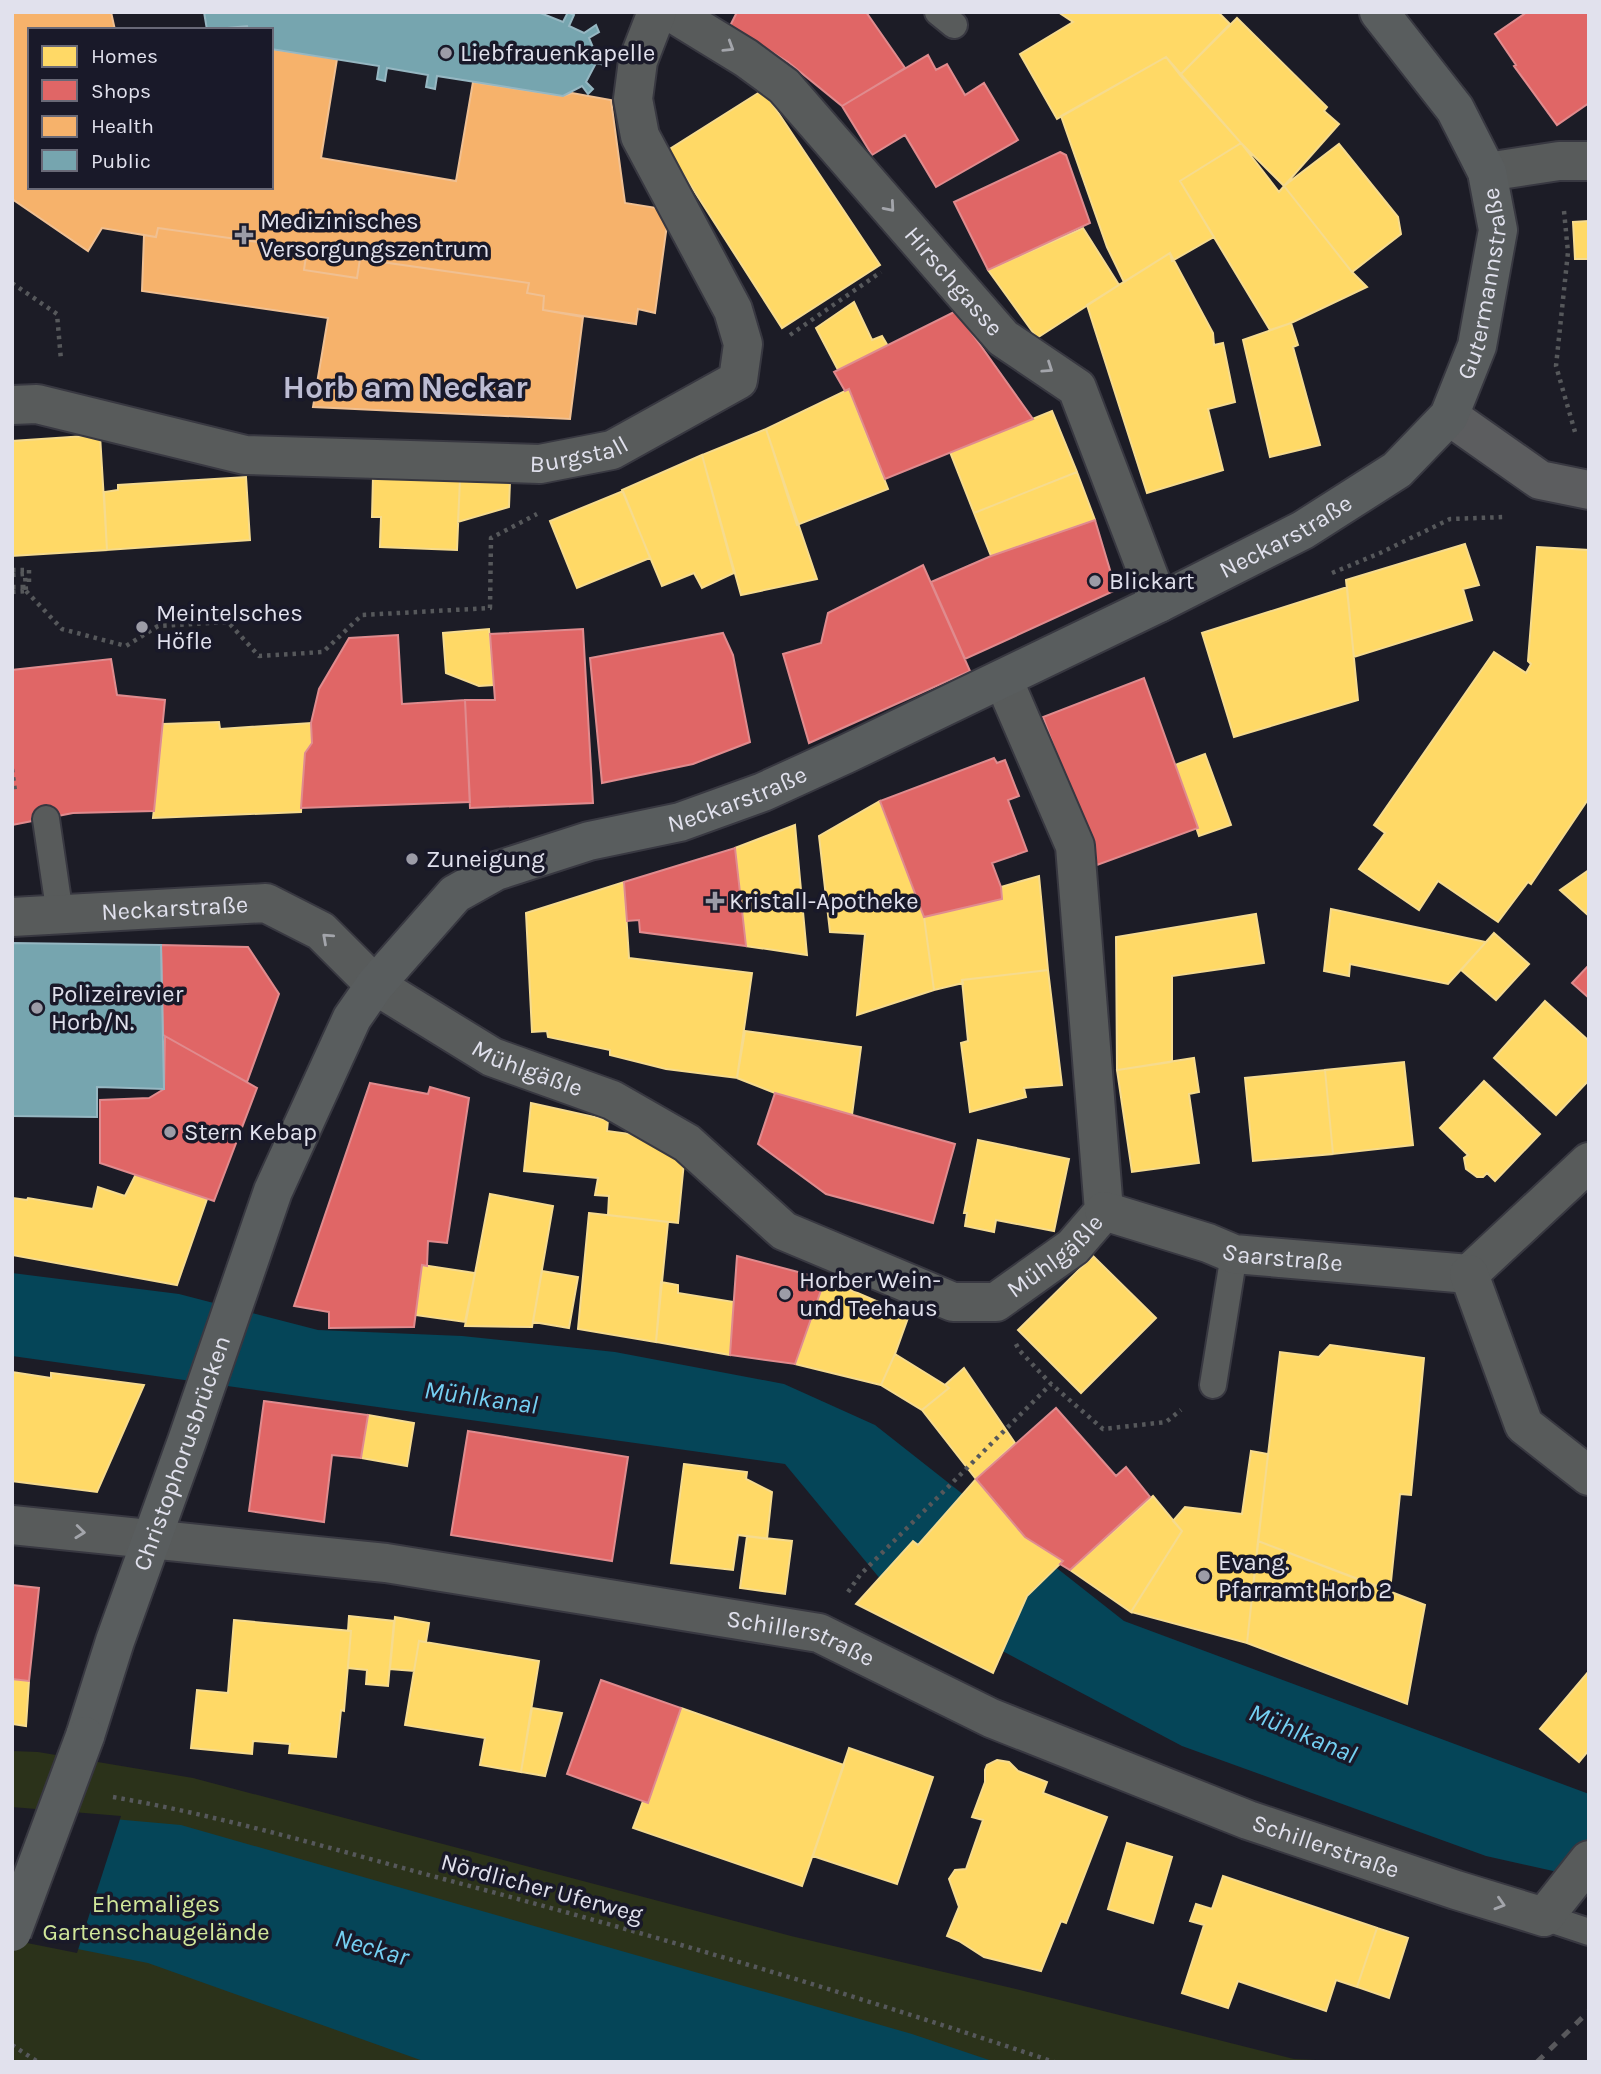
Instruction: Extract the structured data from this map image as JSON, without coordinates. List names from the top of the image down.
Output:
{
  "streets": {
    "main road": ["Gutermannstraße", "Neckarstraße", "Christophorusbrücken"],
    "street": [
      "Hirschgasse",
      "Burgstall",
      "Mühlgäßle",
      "Saarstraße",
      "Schillerstraße"
    ],
    "path": ["Nördlicher Uferweg"]
  },
  "crossings": [
    ["Hirschgasse", "Neckarstraße"],
    ["Gutermannstraße", "Neckarstraße"],
    ["Neckarstraße", "Mühlgäßle"],
    ["Neckarstraße", "Christophorusbrücken"],
    ["Mühlgäßle", "Saarstraße"],
    ["Mühlgäßle", "Christophorusbrücken"],
    ["Christophorusbrücken", "Schillerstraße"]
  ],
  "one_way": ["Hirschgasse", "Schillerstraße"],
  "districts": ["Horb am Neckar"],
  "water": ["Mühlkanal", "Neckar"],
  "parks": ["Ehemaliges Gartenschaugelände"],
  "places": {
    "other": [
      "Liebfrauenkapelle",
      "Blickart",
      "Meintelsches Höfle",
      "Zuneigung",
      "Polizeirevier Horb/N.",
      "Stern Kebap",
      "Horber Wein- und Teehaus",
      "Evang. Pfarramt Horb 2"
    ],
    "health": ["Medizinisches Versorgungszentrum", "Kristall-Apotheke"]
  },
  "legend": [
    "Homes",
    "Shops",
    "Health",
    "Public"
  ]
}
